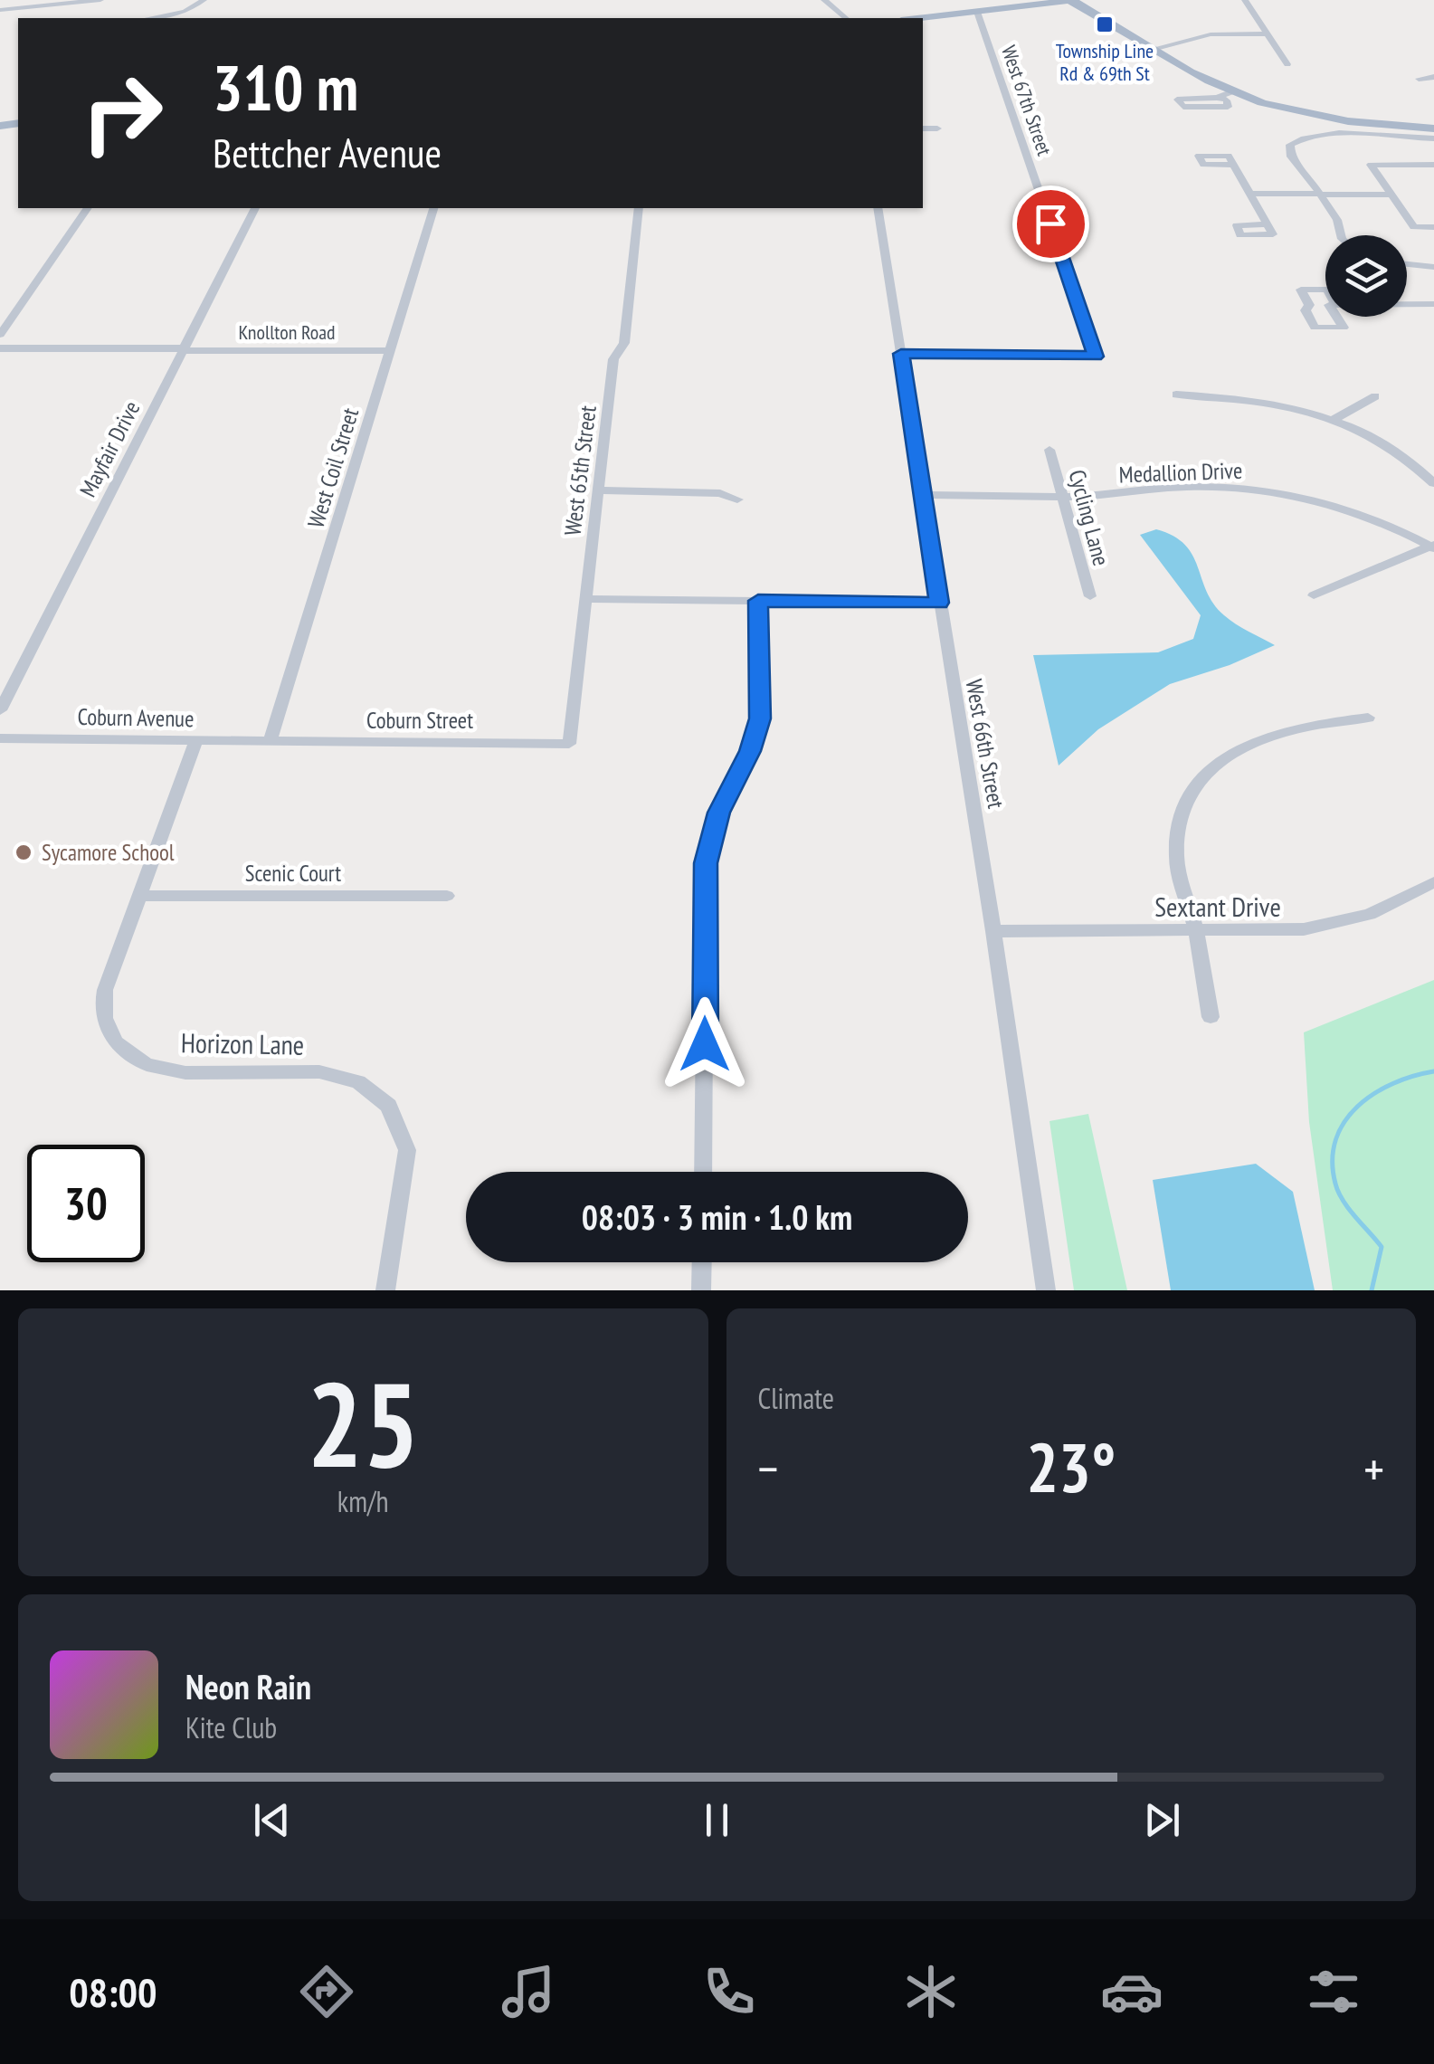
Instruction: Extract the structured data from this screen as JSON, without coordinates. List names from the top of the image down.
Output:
{
  "streets": {
    "street": [
      "West 67th Street",
      "Knollton Road",
      "Mayfair Drive",
      "West Coil Street",
      "West 65th Street",
      "Medallion Drive",
      "Cycling Lane",
      "Coburn Avenue",
      "Coburn Street",
      "West 66th Street",
      "Scenic Court",
      "Sextant Drive",
      "Horizon Lane"
    ]
  },
  "crossings": [
    ["West 67th Street", "West 66th Street"],
    ["Knollton Road", "Mayfair Drive"],
    ["Knollton Road", "West Coil Street"],
    ["West Coil Street", "Coburn Avenue"],
    ["West Coil Street", "Coburn Street"],
    ["West 65th Street", "Coburn Street"],
    ["Medallion Drive", "Cycling Lane"],
    ["Medallion Drive", "West 66th Street"],
    ["Coburn Avenue", "Coburn Street"],
    ["Coburn Avenue", "Horizon Lane"],
    ["West 66th Street", "Sextant Drive"],
    ["Scenic Court", "Horizon Lane"]
  ],
  "places": {
    "transit": ["Township Line Rd & 69th St"],
    "other": ["Sycamore School"]
  },
  "page": {
    "turn": ["310 m", "Bettcher Avenue"],
    "limit": "30",
    "trip": "08:03 · 3 min · 1.0 km",
    "tile": [
      ["25", "km/h"],
      "Climate"
    ],
    "heat": ["−", "23°", "+"],
    "song": ["Neon Rain", "Kite Club"],
    "tabs": "08:00"
  }
}
